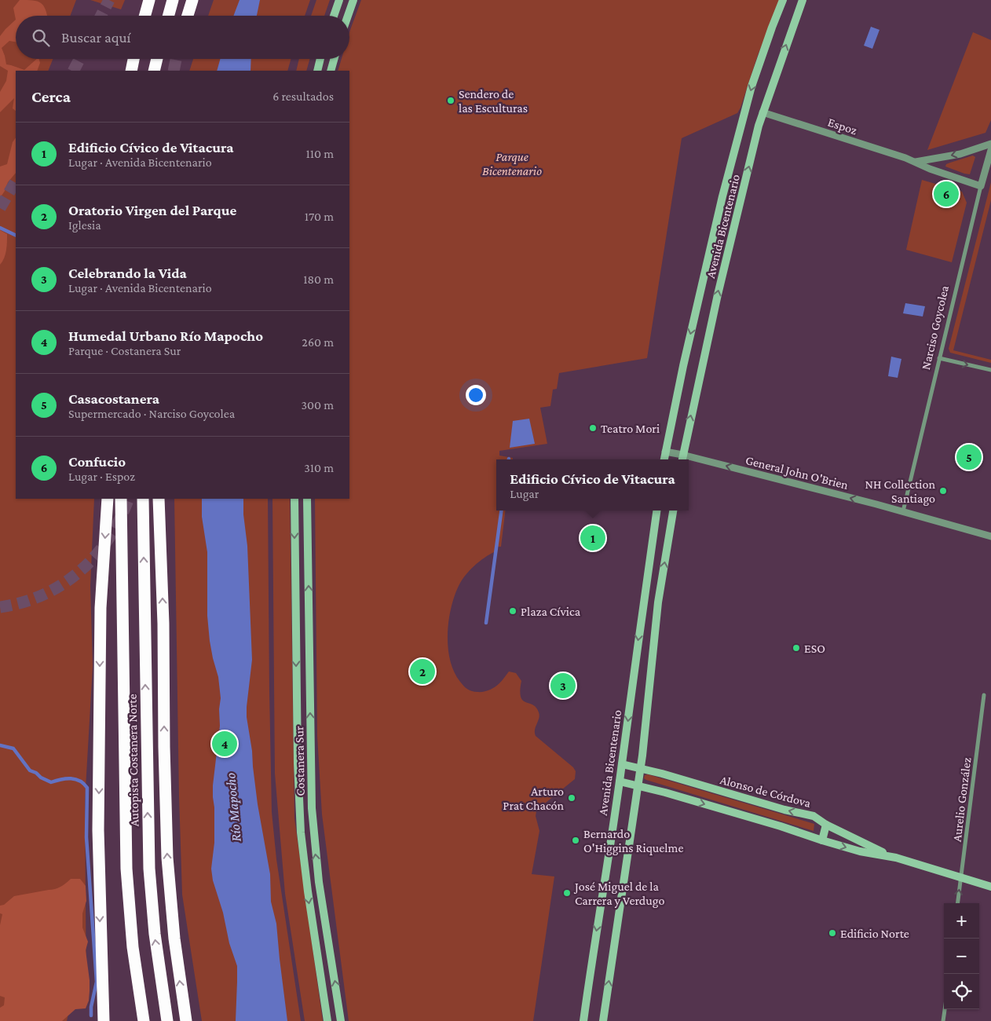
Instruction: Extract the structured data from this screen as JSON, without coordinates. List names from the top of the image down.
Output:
{
  "streets": {
    "highway": ["Autopista Costanera Norte"],
    "main road": ["Avenida Bicentenario", "Costanera Sur", "Alonso de Córdova"],
    "street": [
      "Espoz",
      "Narciso Goycolea",
      "General John O'Brien",
      "Aurelio González"
    ]
  },
  "crossings": [
    ["Espoz", "Avenida Bicentenario"],
    ["Espoz", "Narciso Goycolea"],
    ["Avenida Bicentenario", "General John O'Brien"],
    ["Avenida Bicentenario", "Alonso de Córdova"],
    ["Narciso Goycolea", "General John O'Brien"],
    ["Alonso de Córdova", "Aurelio González"]
  ],
  "one_way": ["General John O'Brien"],
  "water": ["Río Mapocho"],
  "parks": ["Parque Bicentenario"],
  "places": [
    "Sendero de las Esculturas",
    "Teatro Mori",
    "NH Collection Santiago",
    "Plaza Cívica",
    "ESO",
    "Arturo Prat Chacón",
    "Bernardo O'Higgins Riquelme",
    "José Miguel de la Carrera y Verdugo",
    "Edificio Norte"
  ],
  "page": {
    "search": "Buscar aquí",
    "heading": ["Cerca", "6 resultados"],
    "list": [
      {
        "mark": "1",
        "name": "Edificio Cívico de Vitacura",
        "note": "Lugar · Avenida Bicentenario",
        "value": "110 m"
      },
      {
        "mark": "2",
        "name": "Oratorio Virgen del Parque",
        "note": "Iglesia",
        "value": "170 m"
      },
      {
        "mark": "3",
        "name": "Celebrando la Vida",
        "note": "Lugar · Avenida Bicentenario",
        "value": "180 m"
      },
      {
        "mark": "4",
        "name": "Humedal Urbano Río Mapocho",
        "note": "Parque · Costanera Sur",
        "value": "260 m"
      },
      {
        "mark": "5",
        "name": "Casacostanera",
        "note": "Supermercado · Narciso Goycolea",
        "value": "300 m"
      },
      {
        "mark": "6",
        "name": "Confucio",
        "note": "Lugar · Espoz",
        "value": "310 m"
      }
    ],
    "pins": [
      "6",
      "5",
      "1",
      "2",
      "3",
      "4"
    ],
    "popup": ["Edificio Cívico de Vitacura", "Lugar"],
    "map_buttons": ["+", "−"]
  }
}
